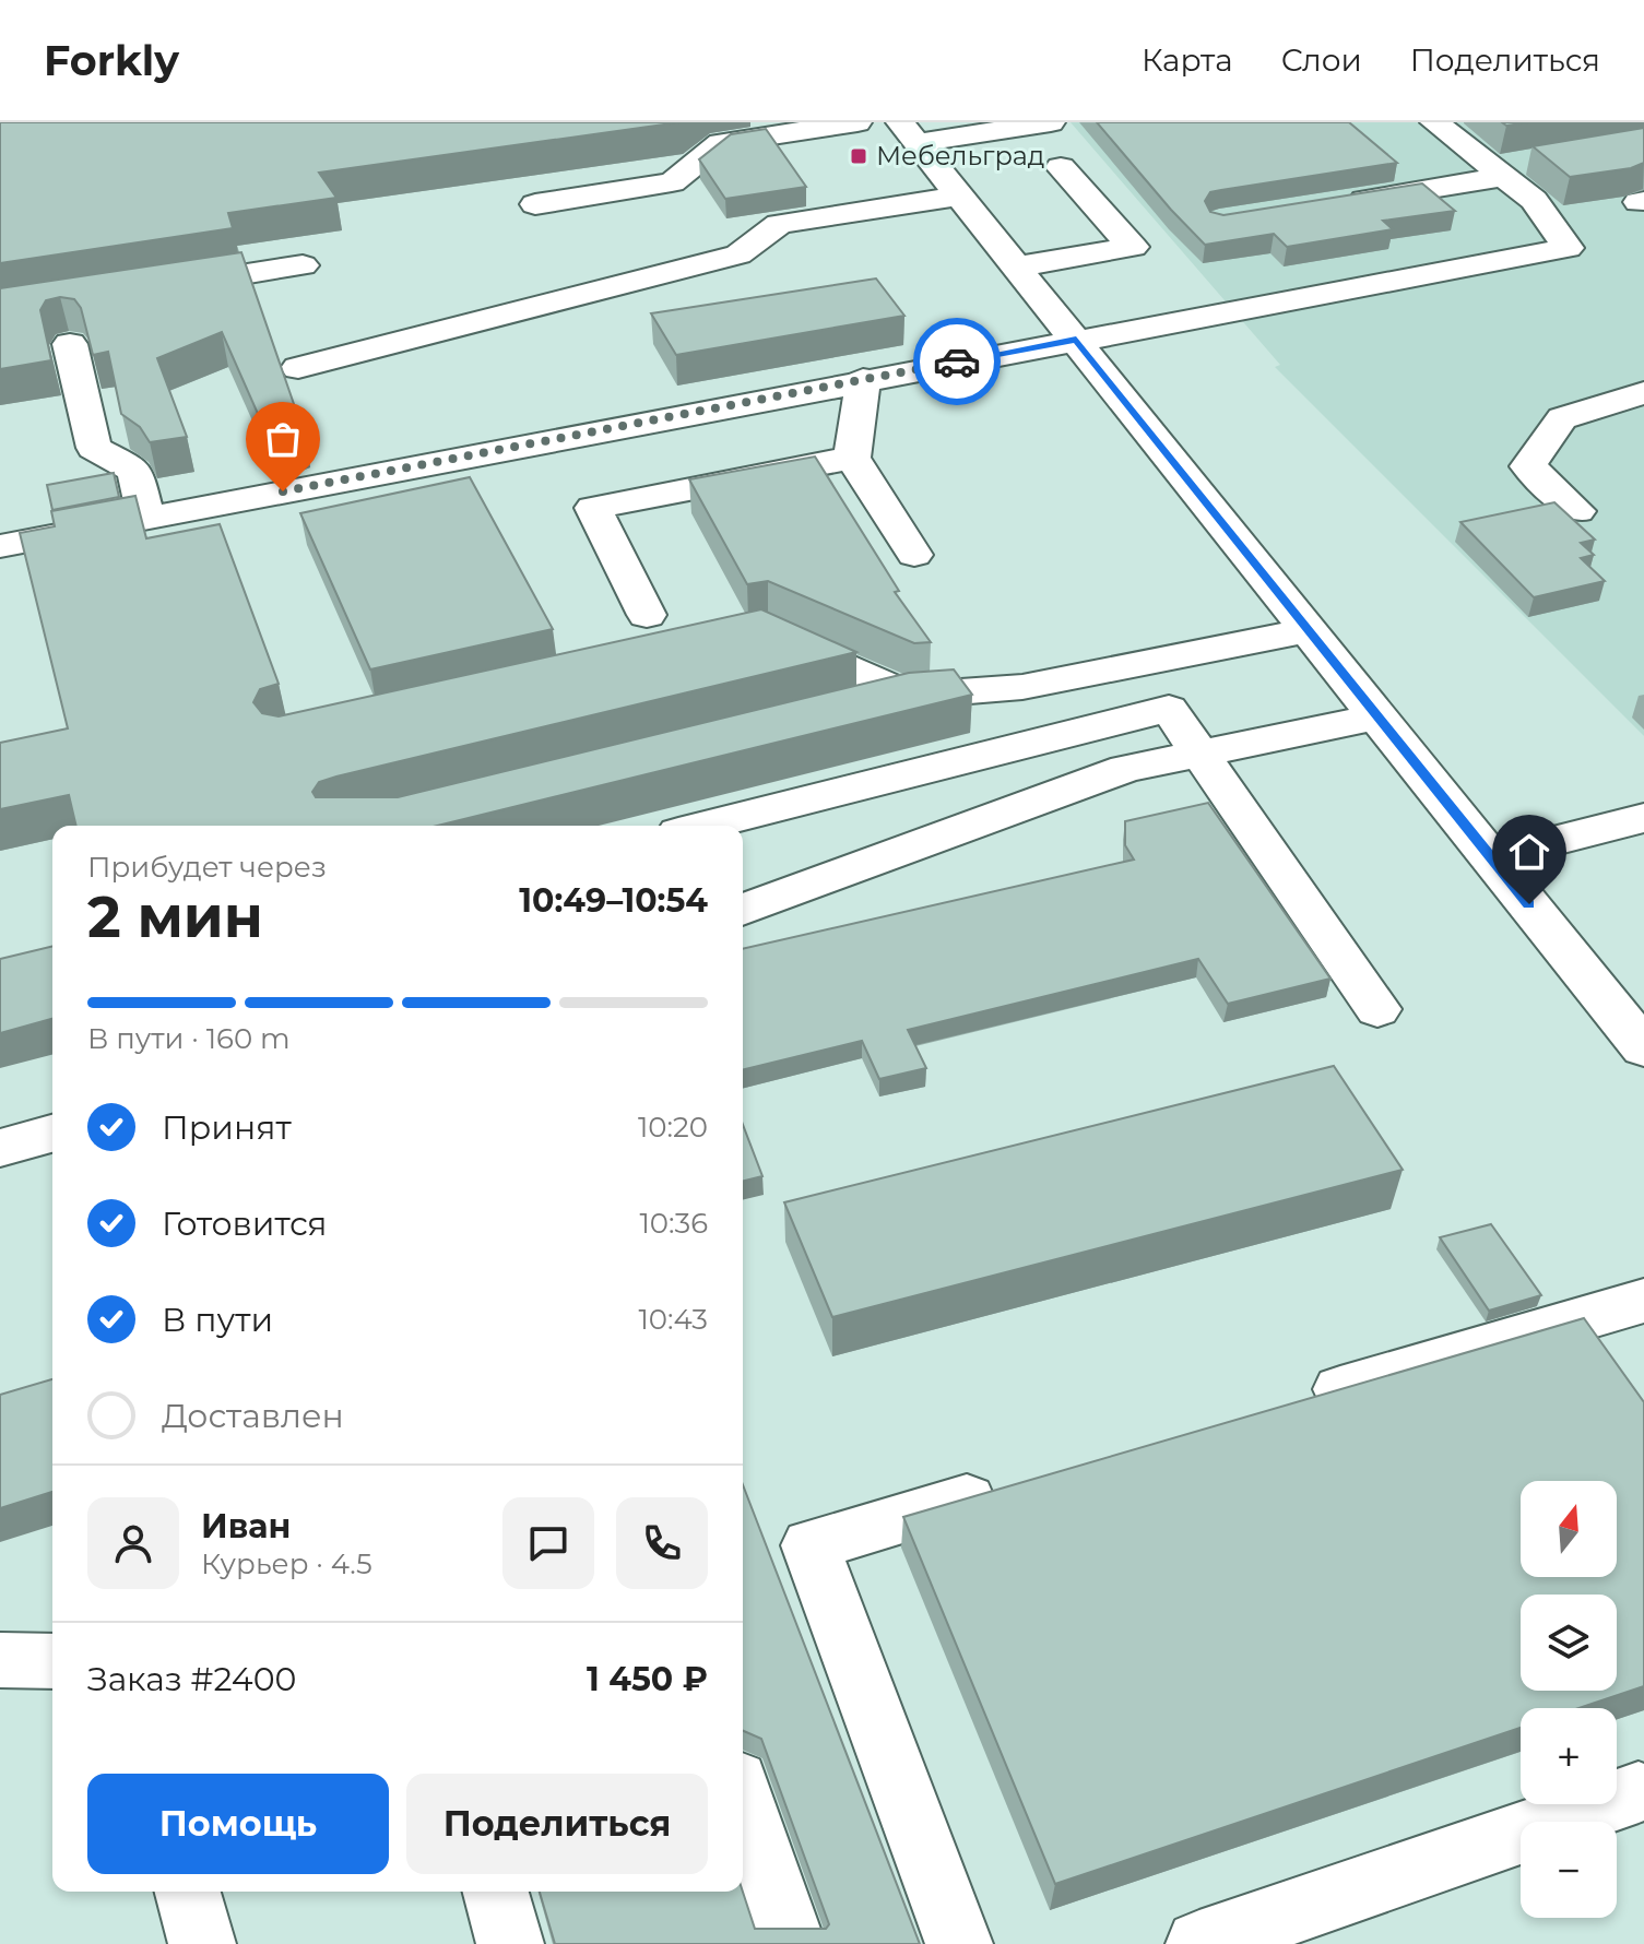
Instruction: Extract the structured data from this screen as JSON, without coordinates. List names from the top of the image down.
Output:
{
  "places": {
    "transit": ["Мебельград"]
  },
  "north": "top",
  "page": {
    "header": "Forkly",
    "nav": ["Карта", "Слои", "Поделиться"],
    "heading": ["2 мин", "Прибудет через", "10:49–10:54"],
    "panel": [
      "Иван",
      "Курьер · 4.5",
      "Заказ #2400",
      "1 450 ₽"
    ],
    "bar": "В пути · 160 m",
    "list": [
      ["Принят", "10:20"],
      ["Готовится", "10:36"],
      ["В пути", "10:43"],
      "Доставлен"
    ],
    "map_buttons": ["+", "−"],
    "buttons": ["Помощь", "Поделиться"]
  }
}
